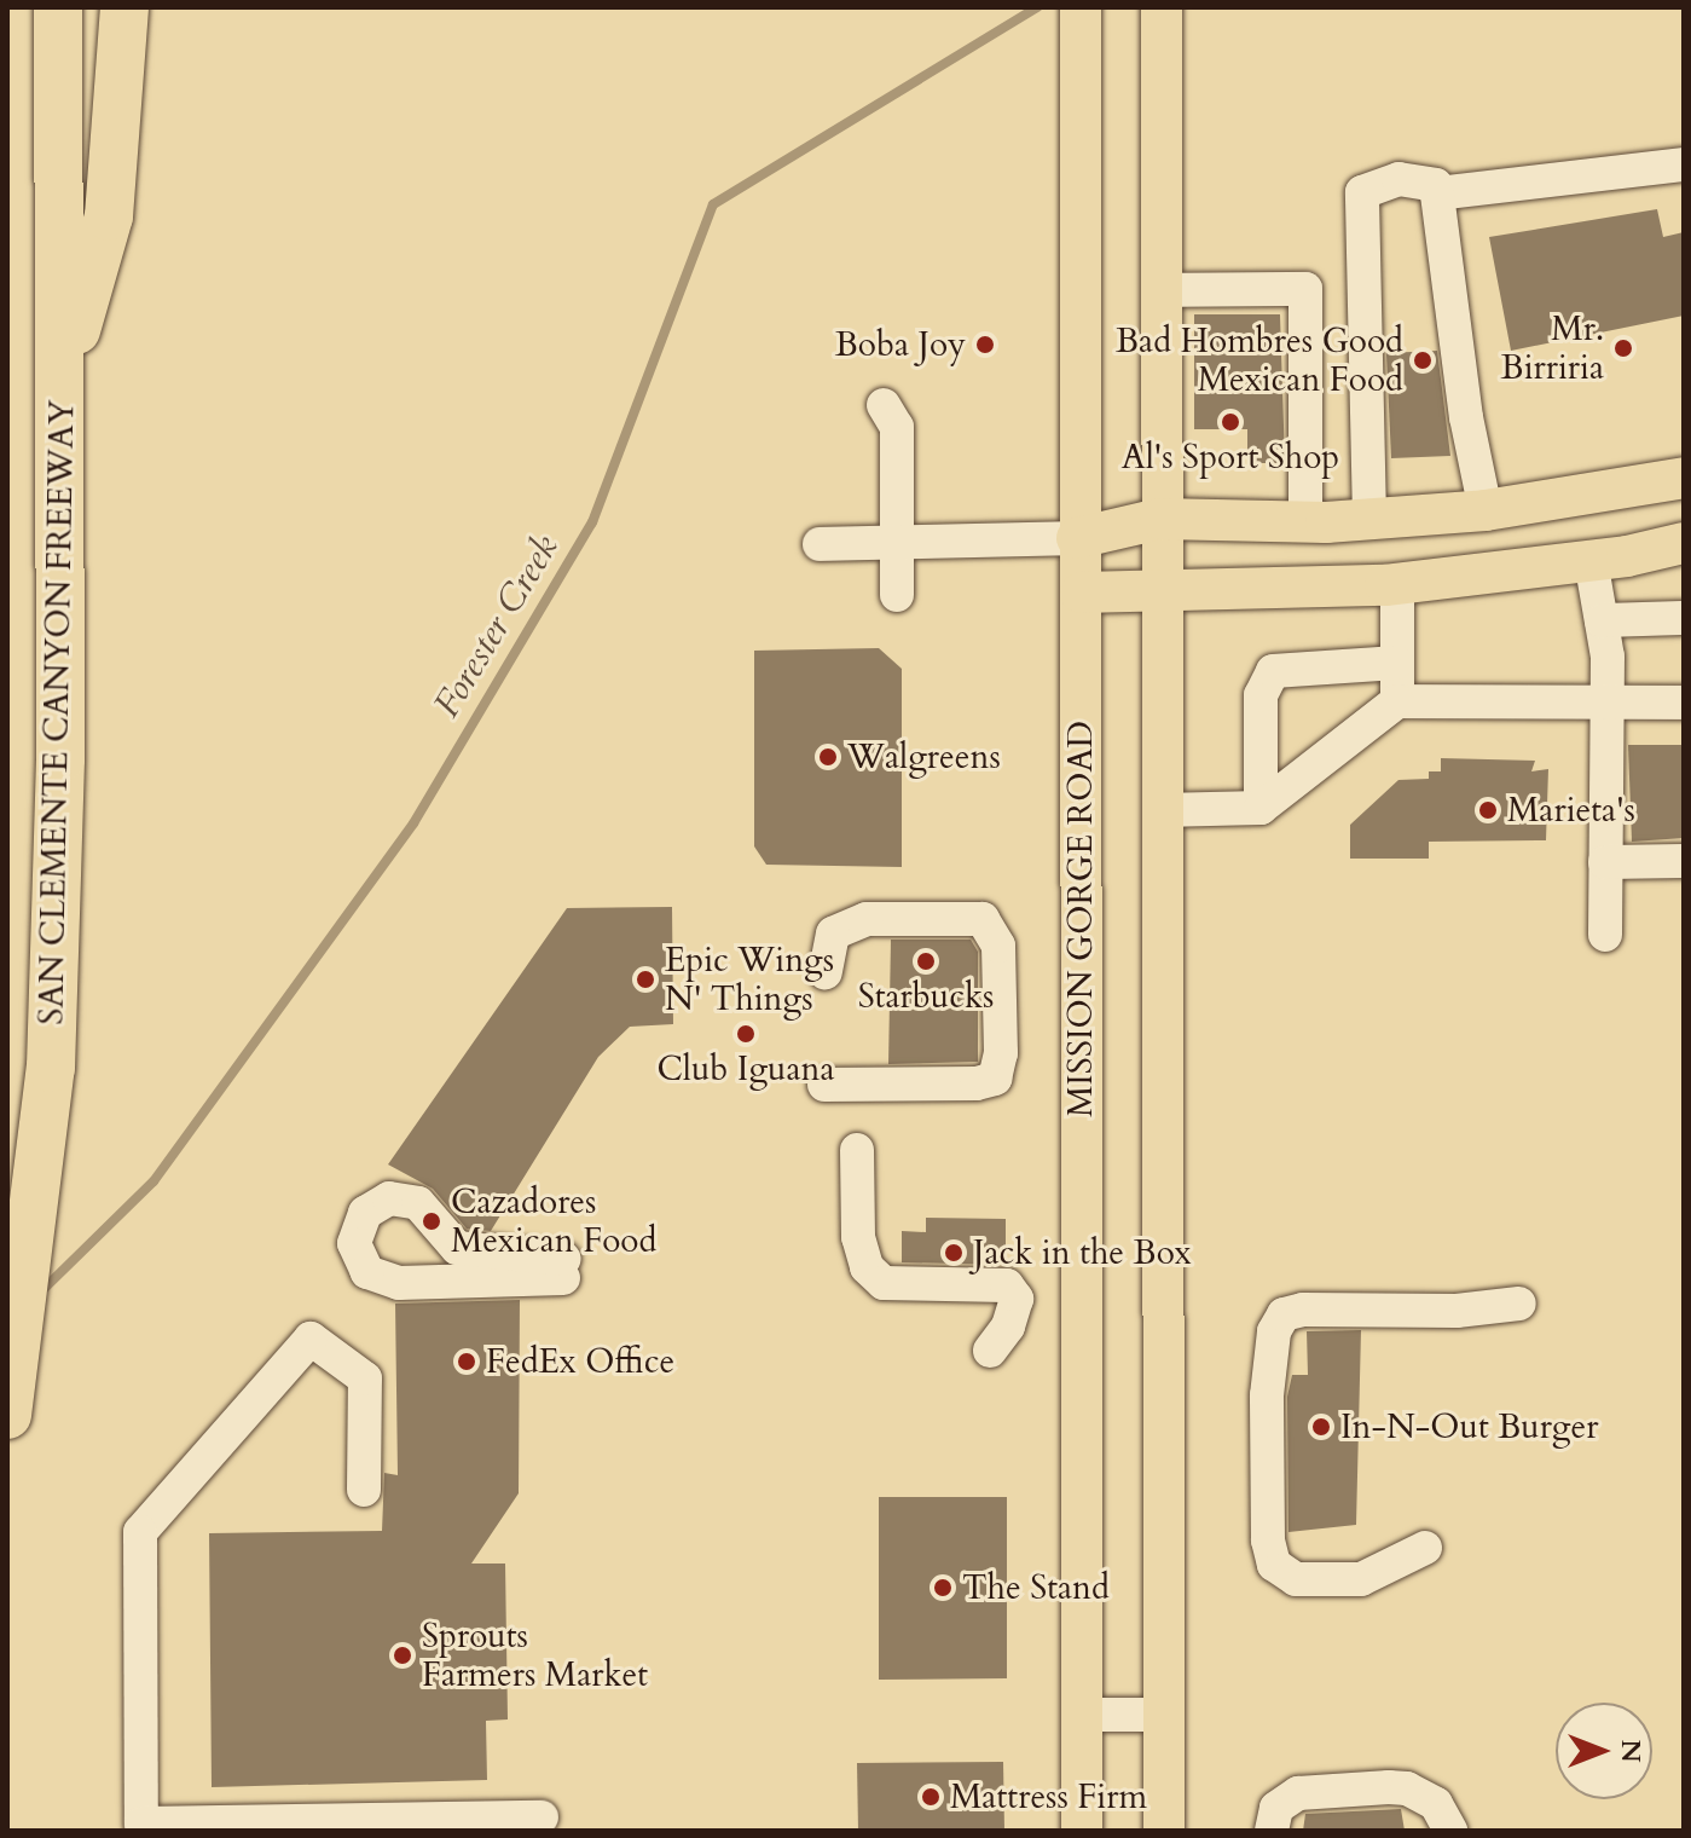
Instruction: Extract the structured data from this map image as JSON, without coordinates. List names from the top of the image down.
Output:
{
  "streets": {
    "highway": ["SAN CLEMENTE CANYON FREEWAY"],
    "main road": ["MISSION GORGE ROAD"]
  },
  "water": ["Forester Creek"],
  "places": [
    "Boba Joy",
    "Mr. Birriria",
    "Bad Hombres Good Mexican Food",
    "Al's Sport Shop",
    "Walgreens",
    "Marieta's",
    "Starbucks",
    "Epic Wings N' Things",
    "Club Iguana",
    "Cazadores Mexican Food",
    "Jack in the Box",
    "FedEx Office",
    "In-N-Out Burger",
    "The Stand",
    "Sprouts Farmers Market",
    "Mattress Firm"
  ],
  "north": "right"
}
